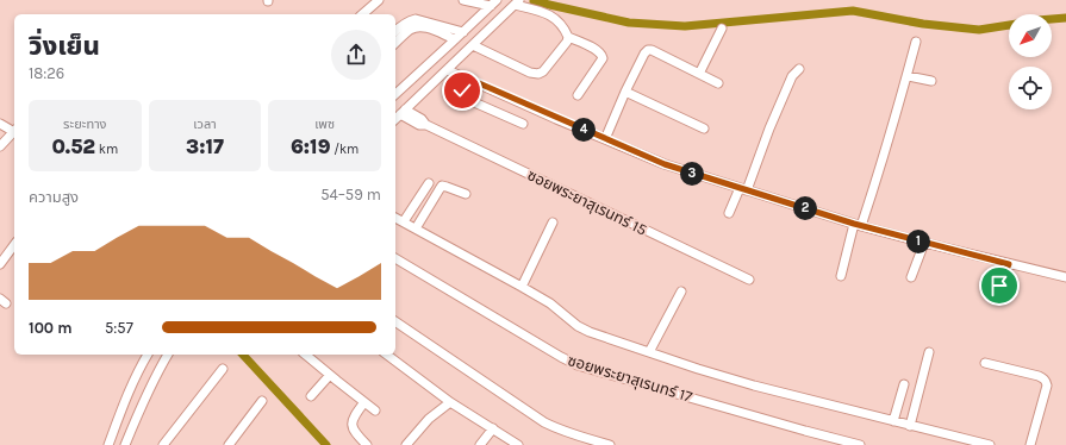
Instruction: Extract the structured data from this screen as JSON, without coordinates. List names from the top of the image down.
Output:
{
  "streets": {
    "street": ["ซอยพระยาสุเรนทร์ 15", "ซอยพระยาสุเรนทร์ 17"]
  },
  "north": "bottom left",
  "page": {
    "heading": ["วิ่งเย็น", "18:26"],
    "stats": [
      ["ระยะทาง", "0.52 km"],
      ["เวลา", "3:17"],
      ["เพซ", "6:19 /km"]
    ],
    "pins": [
      "4",
      "3",
      "2",
      "1"
    ],
    "chart": ["ความสูง", "54–59 m"],
    "list": [
      {
        "name": "100 m",
        "note": "5:57"
      }
    ]
  }
}
